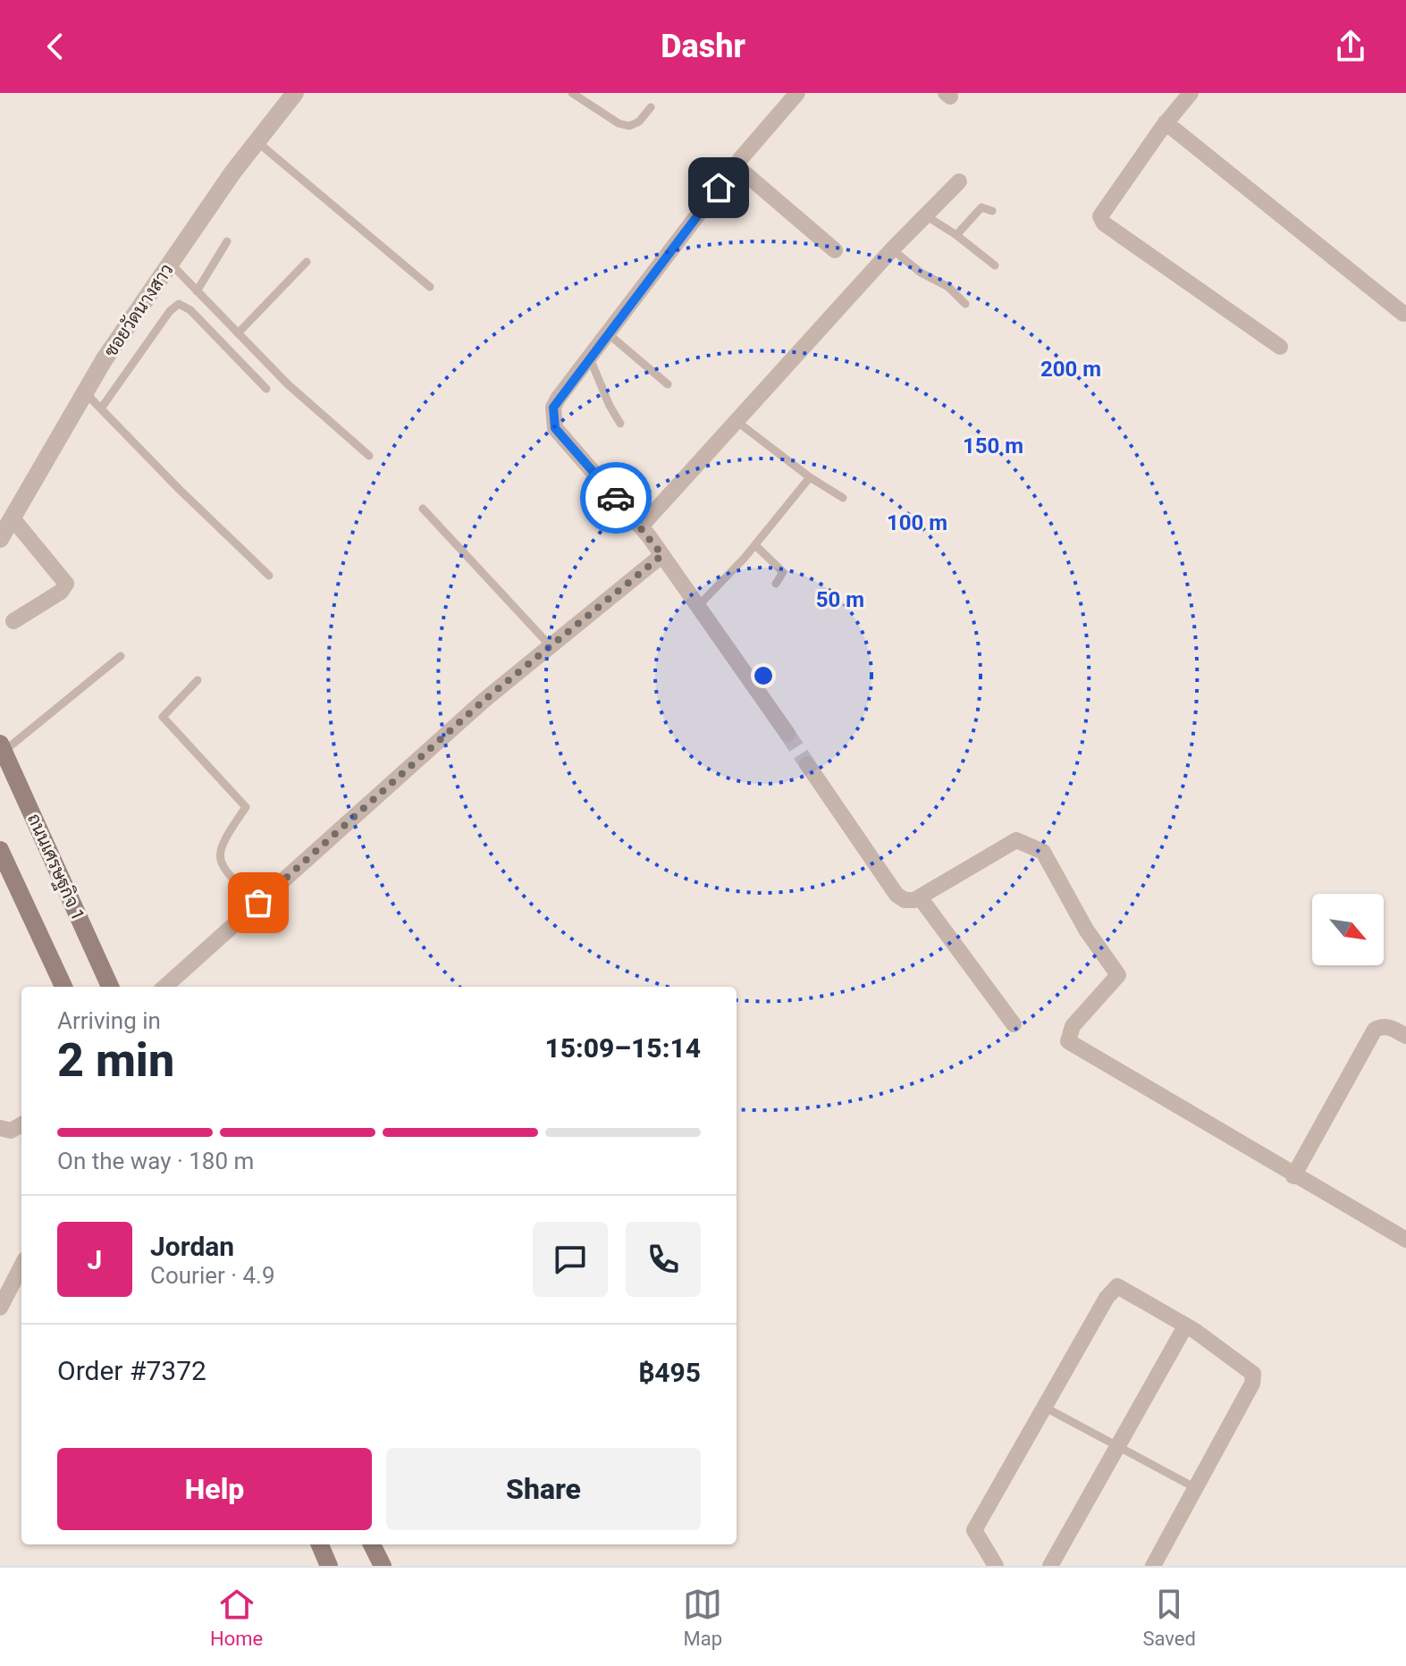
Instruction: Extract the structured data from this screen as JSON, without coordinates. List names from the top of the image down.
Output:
{
  "streets": {
    "main road": ["ถนนเศรษฐกิจ 1"],
    "street": ["ซอยวัดนางสาว"]
  },
  "north": "bottom right",
  "page": {
    "header": "Dashr",
    "heading": ["2 min", "Arriving in", "15:09–15:14"],
    "panel": [
      "Jordan",
      "Courier · 4.9",
      "Order #7372",
      "฿495"
    ],
    "bar": "On the way · 180 m",
    "round": "J",
    "buttons": ["Help", "Share"],
    "tabs": ["Home", "Map", "Saved"]
  },
  "rings": [
    "200 m",
    "150 m",
    "100 m",
    "50 m"
  ]
}
